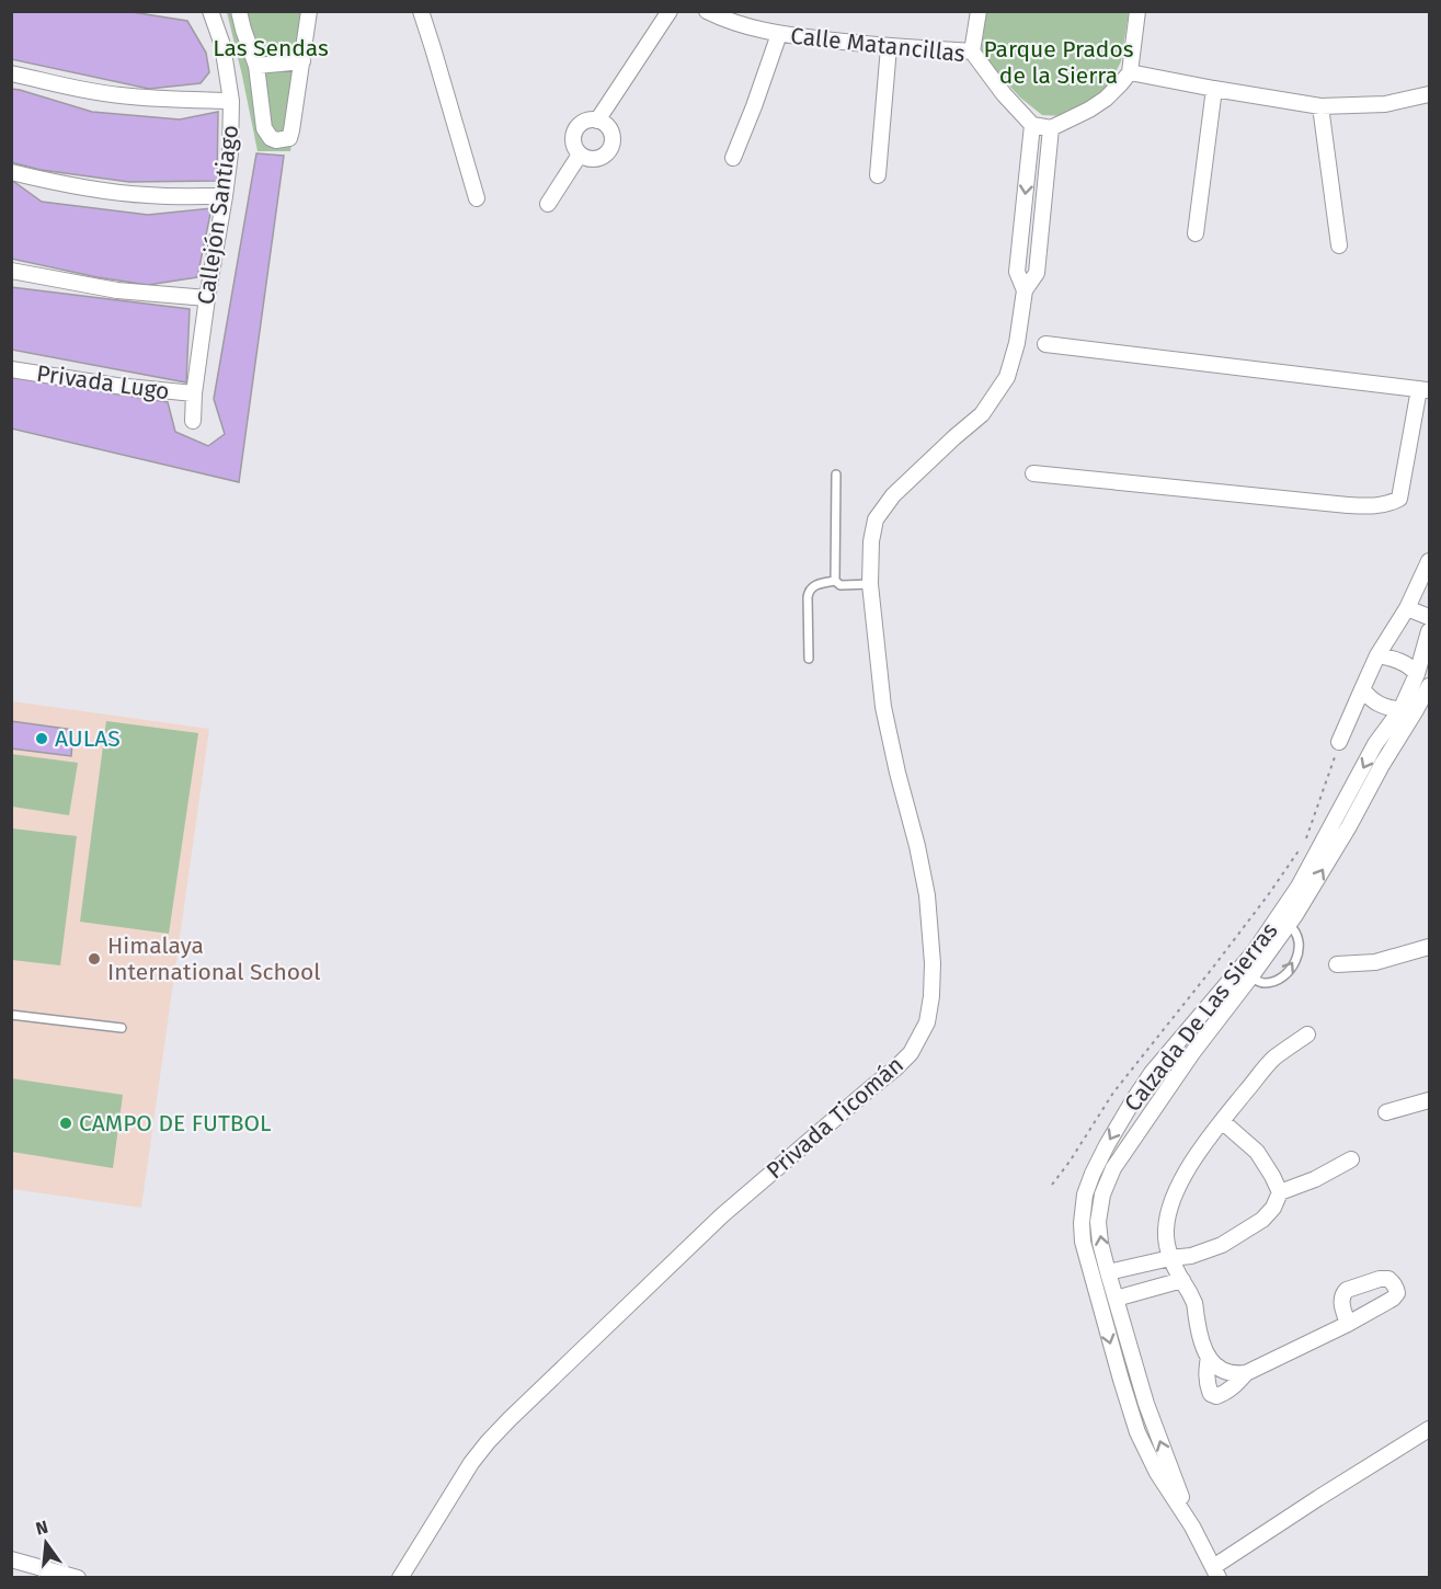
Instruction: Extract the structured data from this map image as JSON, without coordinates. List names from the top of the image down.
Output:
{
  "streets": {
    "street": [
      "Calle Matancillas",
      "Callejón Santiago",
      "Privada Lugo",
      "Calzada De Las Sierras",
      "Privada Ticomán"
    ]
  },
  "crossings": [
    ["Callejón Santiago", "Privada Lugo"]
  ],
  "parks": ["Las Sendas", "Parque Prados de la Sierra"],
  "places": ["AULAS", "Himalaya International School", "CAMPO DE FUTBOL"],
  "north": "top"
}
